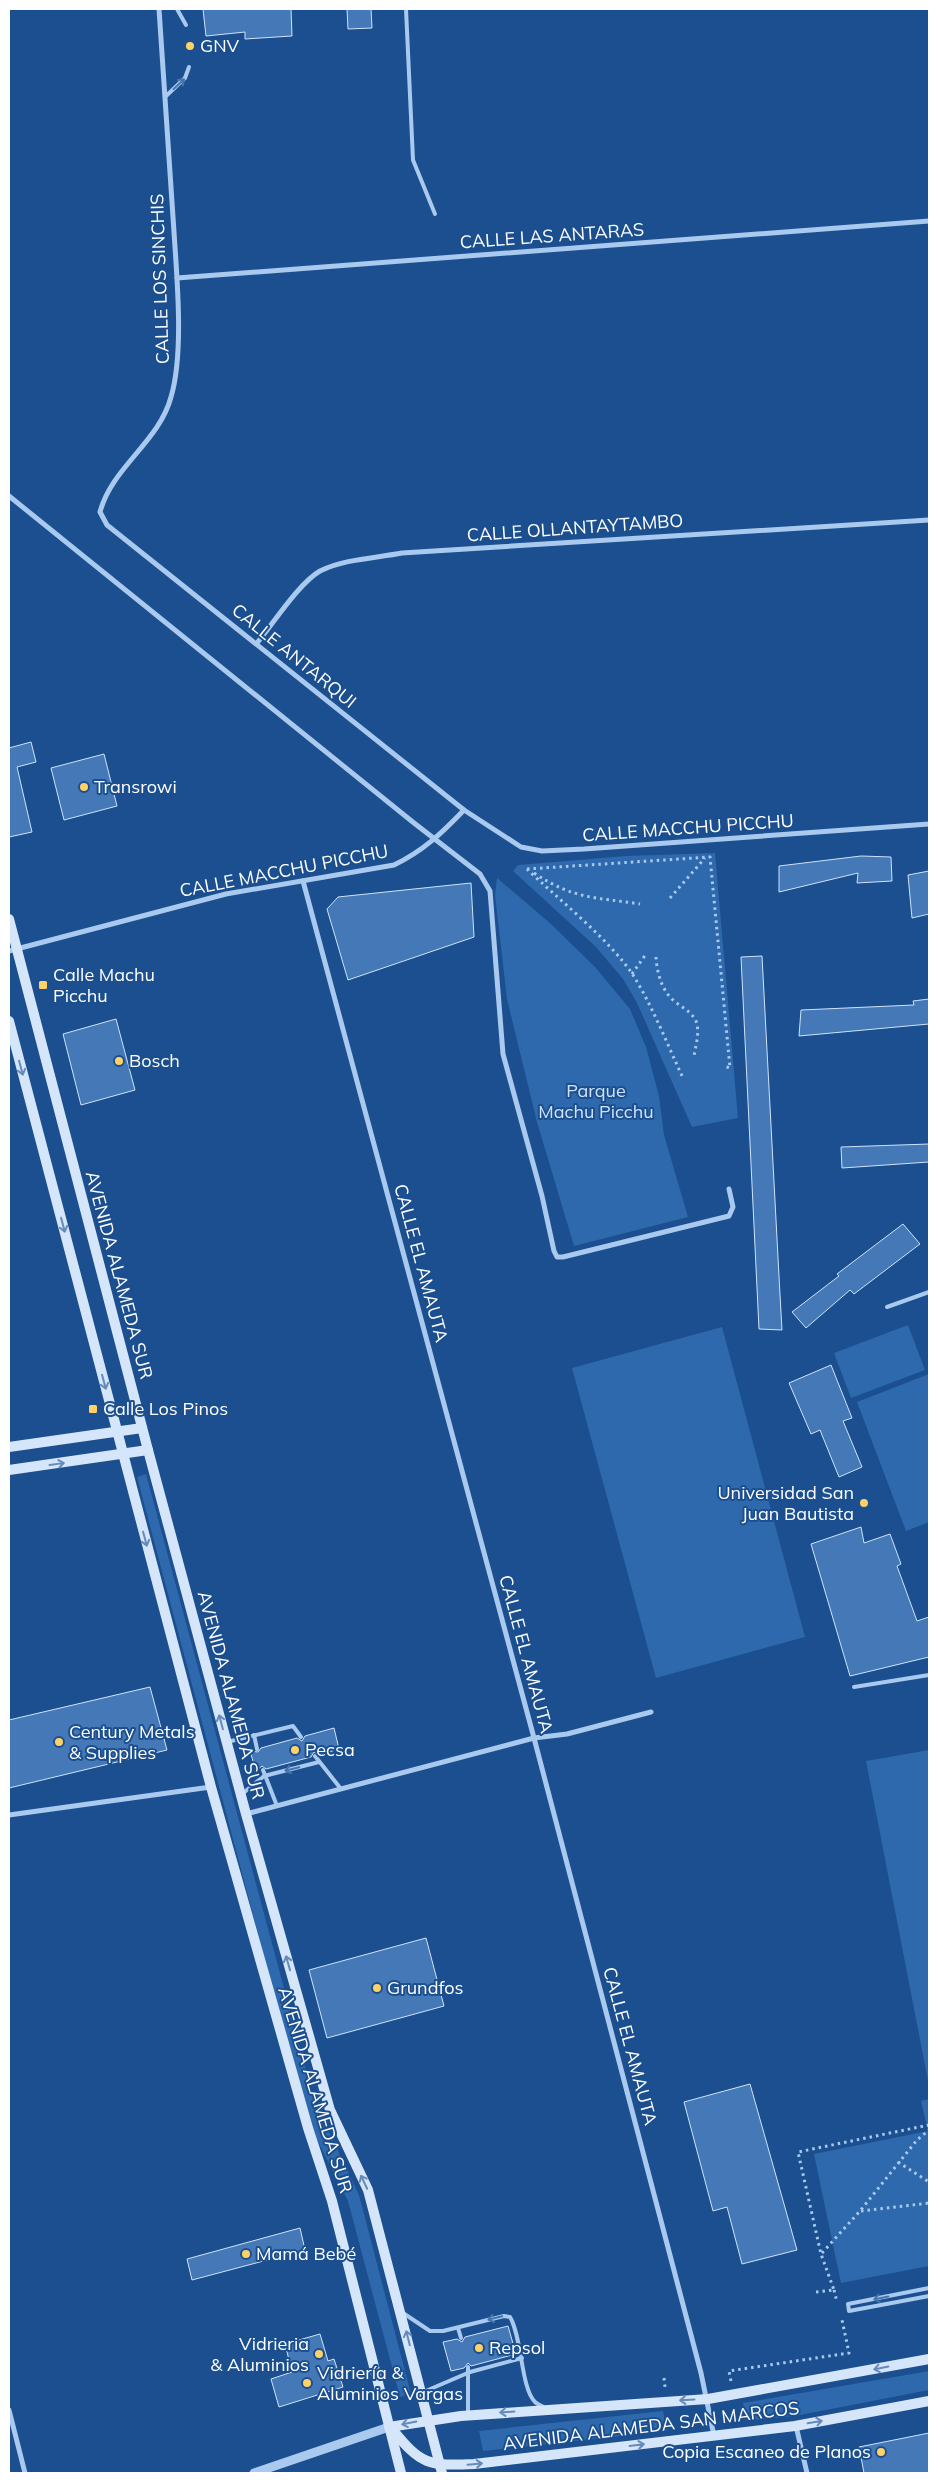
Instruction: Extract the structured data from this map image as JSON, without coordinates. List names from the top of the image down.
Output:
{
  "streets": {
    "main road": ["AVENIDA ALAMEDA SUR", "AVENIDA ALAMEDA SAN MARCOS"],
    "street": [
      "CALLE LAS ANTARAS",
      "CALLE LOS SINCHIS",
      "CALLE OLLANTAYTAMBO",
      "CALLE ANTARQUI",
      "CALLE MACCHU PICCHU",
      "CALLE EL AMAUTA"
    ]
  },
  "crossings": [
    ["CALLE LAS ANTARAS", "CALLE LOS SINCHIS"],
    ["CALLE LOS SINCHIS", "CALLE ANTARQUI"],
    ["CALLE OLLANTAYTAMBO", "CALLE ANTARQUI"],
    ["CALLE ANTARQUI", "CALLE MACCHU PICCHU"],
    ["CALLE MACCHU PICCHU", "CALLE EL AMAUTA"],
    ["CALLE MACCHU PICCHU", "AVENIDA ALAMEDA SUR"],
    ["CALLE EL AMAUTA", "AVENIDA ALAMEDA SAN MARCOS"],
    ["AVENIDA ALAMEDA SUR", "AVENIDA ALAMEDA SAN MARCOS"]
  ],
  "parks": ["Parque Machu Picchu"],
  "places": {
    "other": [
      "GNV",
      "Transrowi",
      "Bosch",
      "Universidad San Juan Bautista",
      "Century Metals & Supplies",
      "Pecsa",
      "Grundfos",
      "Mamá Bebé",
      "Repsol",
      "Vidrieria & Aluminios",
      "Vidriería & Aluminios Vargas",
      "Copia Escaneo de Planos"
    ],
    "transit": ["Calle Machu Picchu", "Calle Los Pinos"]
  }
}
